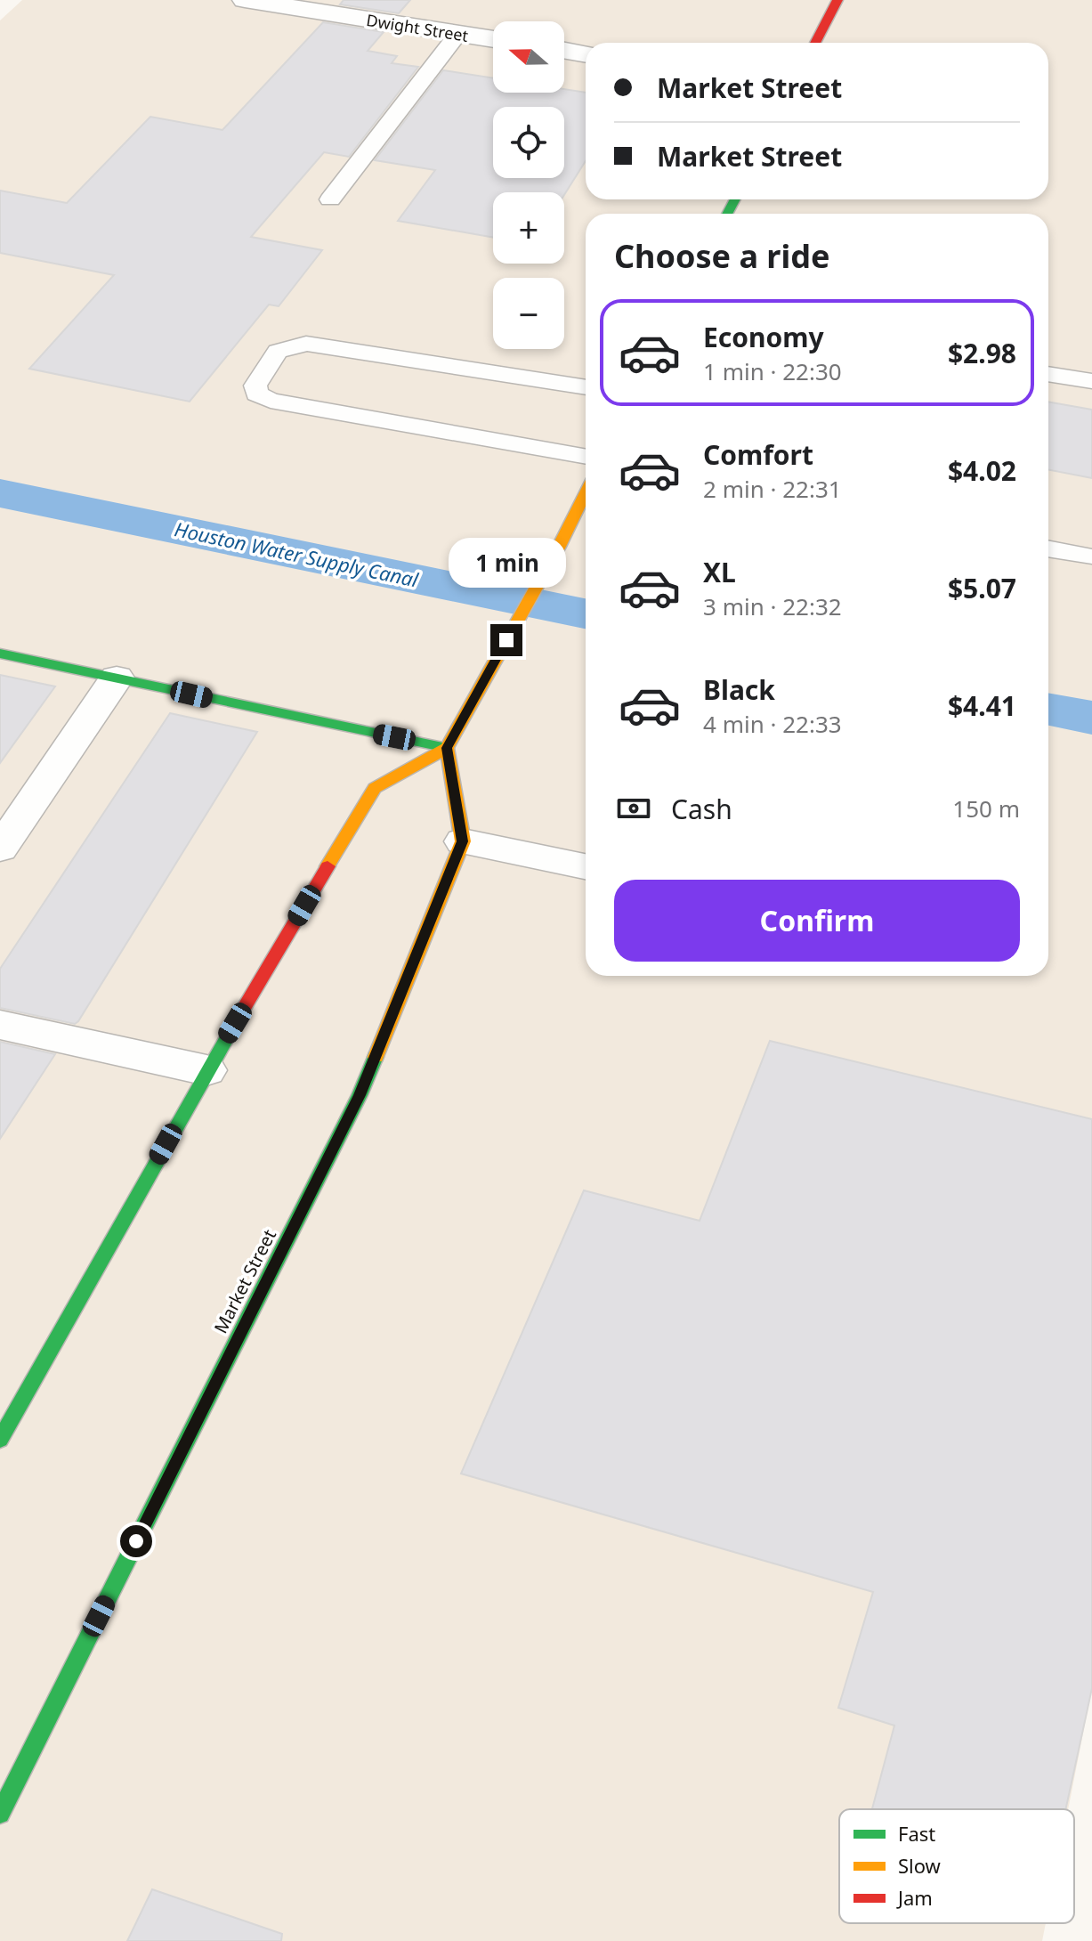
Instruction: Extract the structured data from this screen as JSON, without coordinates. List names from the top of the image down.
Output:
{
  "streets": {
    "main road": ["Market Street"],
    "street": ["Dwight Street"]
  },
  "water": ["Houston Water Supply Canal"],
  "legend": ["Fast", "Slow", "Jam"],
  "north": "left",
  "page": {
    "map_buttons": ["+", "−"],
    "banner": ["Market Street", "Market Street"],
    "heading": "Choose a ride",
    "list": [
      {
        "name": "Economy",
        "note": "1 min · 22:30",
        "value": "$2.98"
      },
      {
        "name": "Comfort",
        "note": "2 min · 22:31",
        "value": "$4.02"
      },
      {
        "name": "XL",
        "note": "3 min · 22:32",
        "value": "$5.07"
      },
      {
        "name": "Black",
        "note": "4 min · 22:33",
        "value": "$4.41"
      }
    ],
    "bubble": "1 min",
    "pay": ["Cash", "150 m"],
    "buttons": "Confirm"
  }
}
